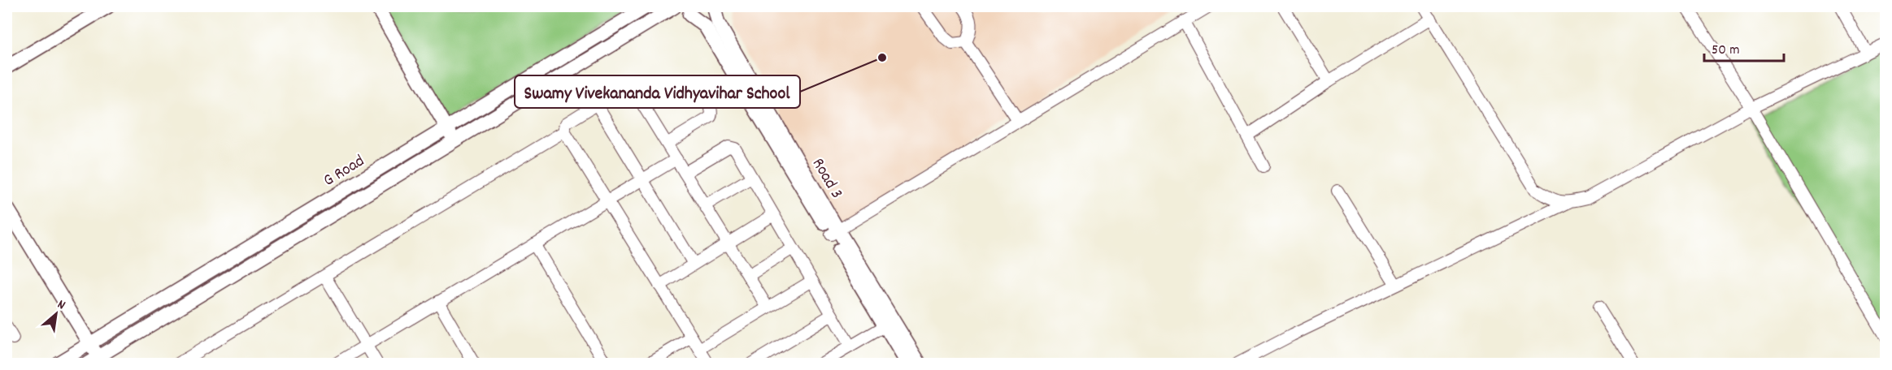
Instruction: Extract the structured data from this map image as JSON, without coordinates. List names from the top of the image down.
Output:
{
  "streets": {
    "street": ["G Road", "Road 3"]
  },
  "crossings": [
    ["G Road", "Road 3"]
  ],
  "places": ["Swamy Vivekananda Vidhyavihar School"],
  "scale_bar": "50 m",
  "north": "top right"
}
